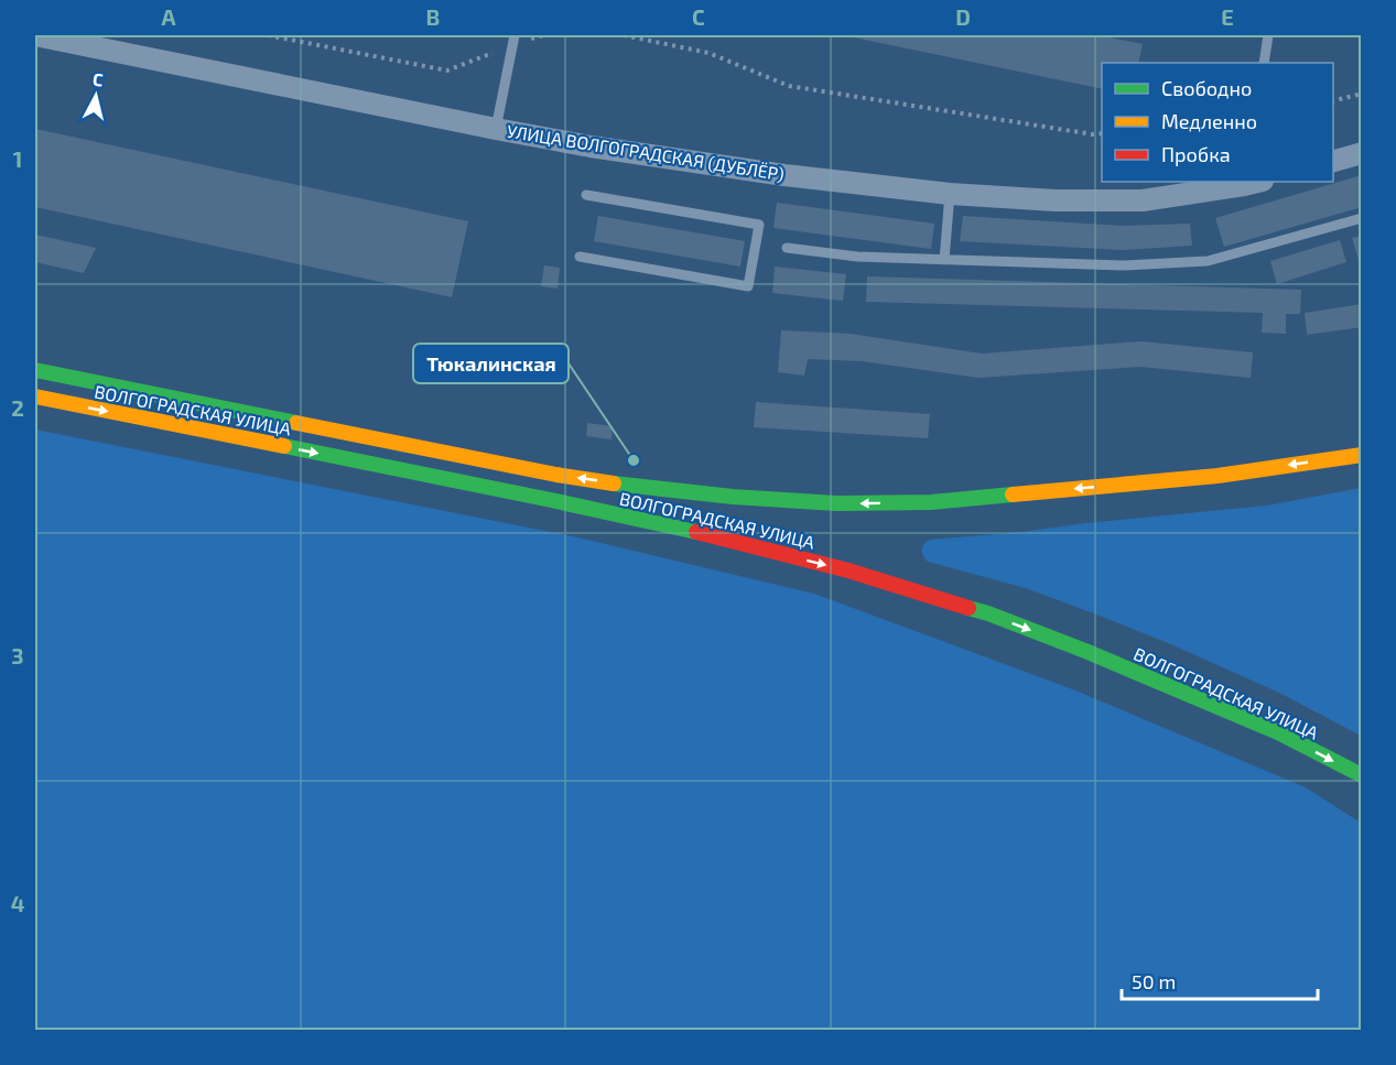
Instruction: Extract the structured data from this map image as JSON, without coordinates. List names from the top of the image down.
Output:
{
  "streets": {
    "main road": ["ВОЛГОГРАДСКАЯ УЛИЦА"],
    "street": ["УЛИЦА ВОЛГОГРАДСКАЯ (ДУБЛЁР)"]
  },
  "places": ["Тюкалинская"],
  "legend": ["Свободно", "Медленно", "Пробка"],
  "scale_bar": "50 m",
  "north": "top",
  "grid": {
    "columns": [
      "A",
      "B",
      "C",
      "D",
      "E"
    ],
    "rows": [
      "1",
      "2",
      "3",
      "4"
    ]
  }
}
